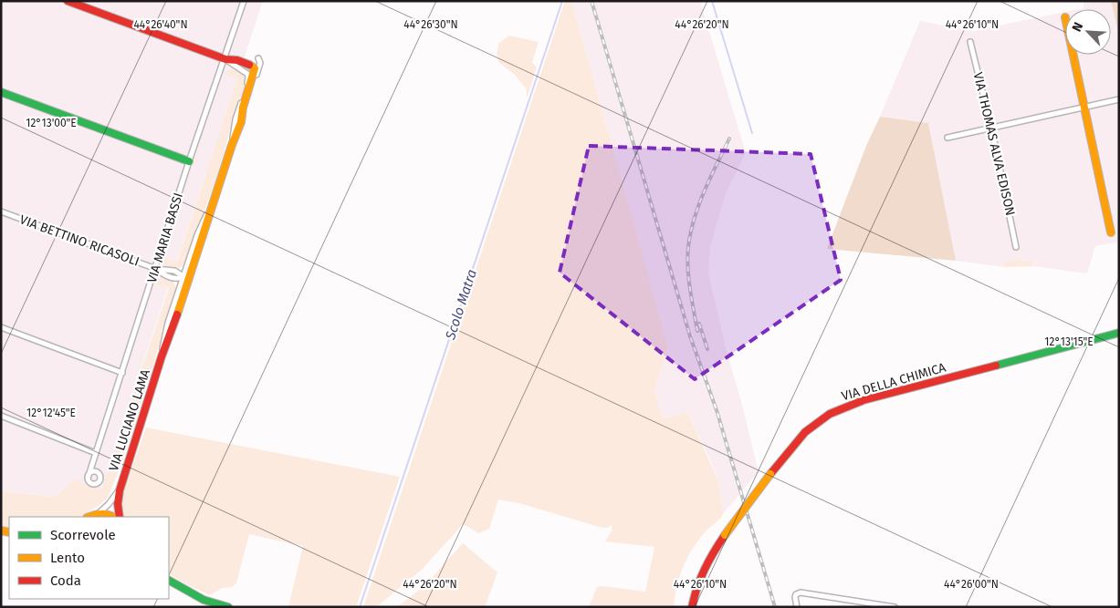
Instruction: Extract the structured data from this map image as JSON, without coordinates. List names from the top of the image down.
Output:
{
  "streets": {
    "street": [
      "VIA THOMAS ALVA EDISON",
      "VIA MARIA BASSI",
      "VIA BETTINO RICASOLI",
      "VIA DELLA CHIMICA",
      "VIA LUCIANO LAMA"
    ]
  },
  "crossings": [
    ["VIA MARIA BASSI", "VIA BETTINO RICASOLI"],
    ["VIA MARIA BASSI", "VIA LUCIANO LAMA"],
    ["VIA BETTINO RICASOLI", "VIA LUCIANO LAMA"]
  ],
  "water": ["Scolo Matra"],
  "legend": ["Scorrevole", "Lento", "Coda"],
  "north": "top left",
  "coordinates": [
    "44°26'40\"N",
    "44°26'30\"N",
    "44°26'20\"N",
    "44°26'10\"N",
    "12°13'00\"E",
    "12°13'15\"E",
    "12°12'45\"E",
    "44°26'00\"N"
  ]
}
